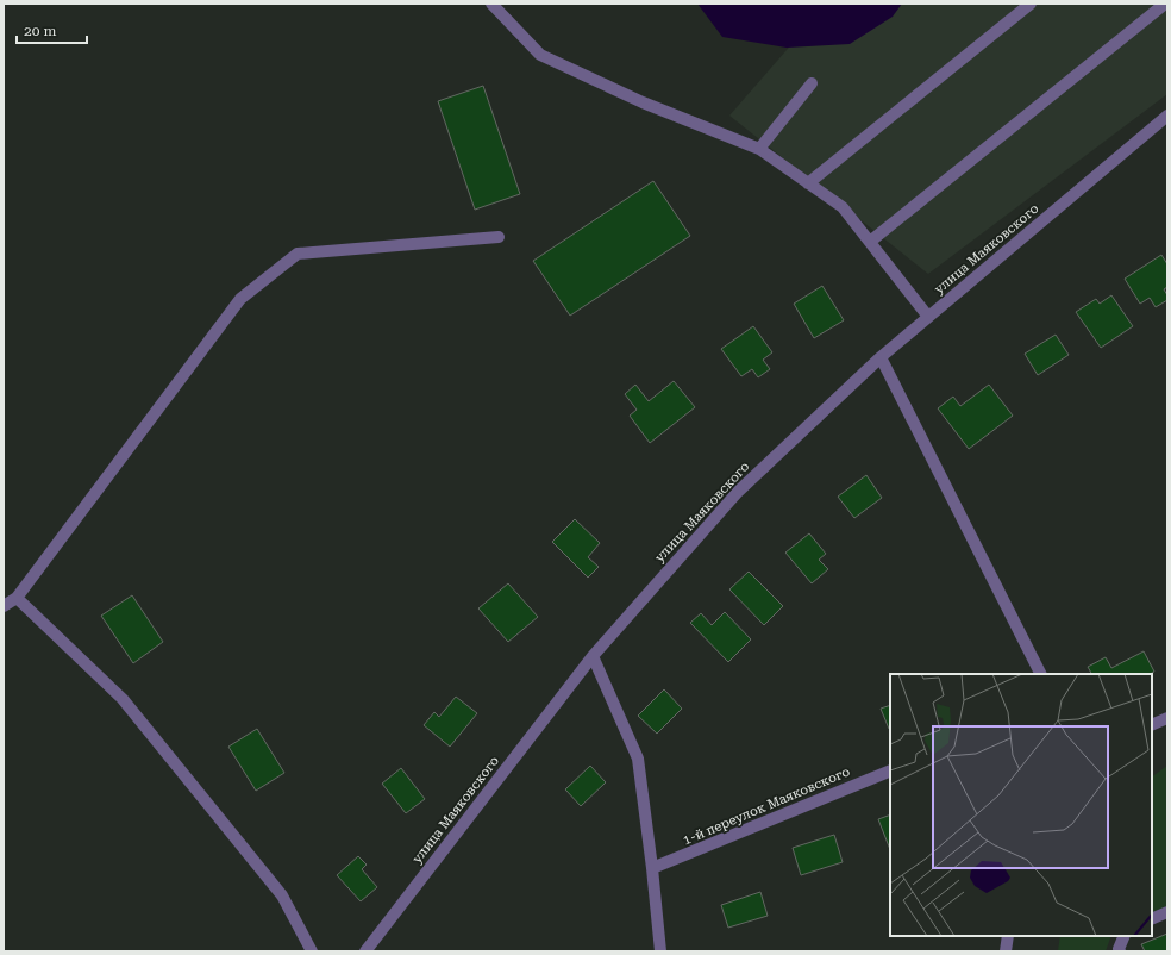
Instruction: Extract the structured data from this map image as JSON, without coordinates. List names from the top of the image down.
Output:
{
  "streets": {
    "street": ["улица Маяковского", "1-й переулок Маяковского"]
  },
  "scale_bar": "20 m"
}
